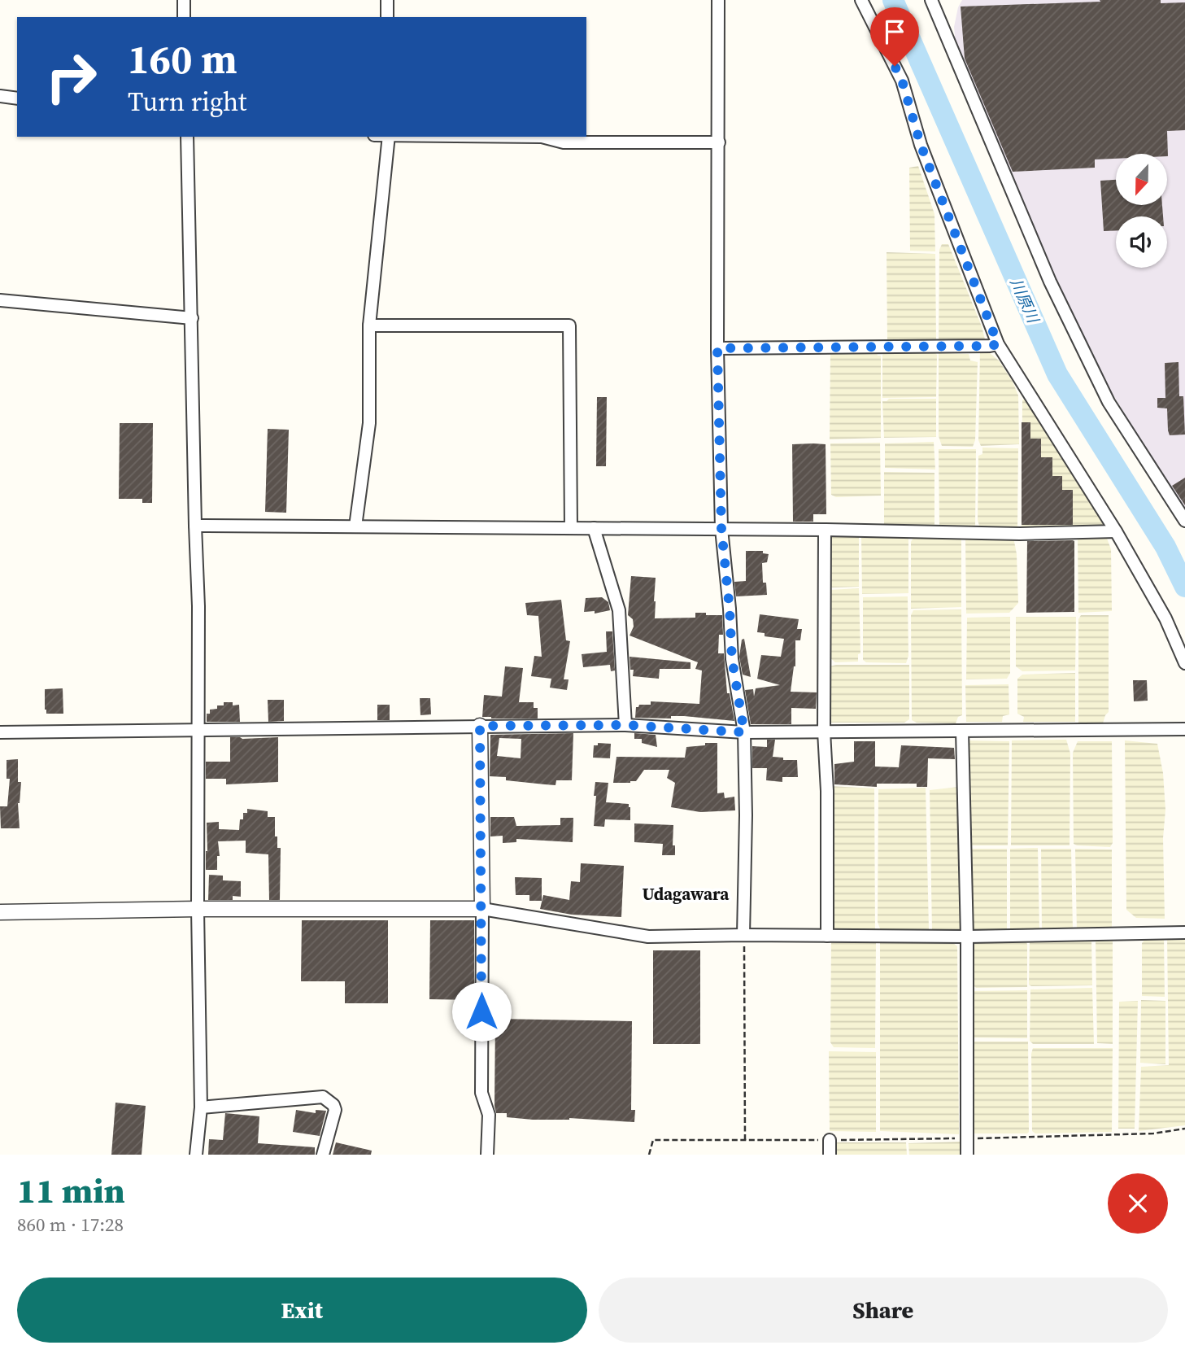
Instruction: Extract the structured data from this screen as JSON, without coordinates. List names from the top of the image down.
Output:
{
  "districts": ["Udagawara"],
  "water": ["川原川"],
  "north": "bottom",
  "page": {
    "turn": ["160 m", "Turn right"],
    "heading": ["11 min", "860 m · 17:28"],
    "buttons": ["Exit", "Share"]
  }
}
